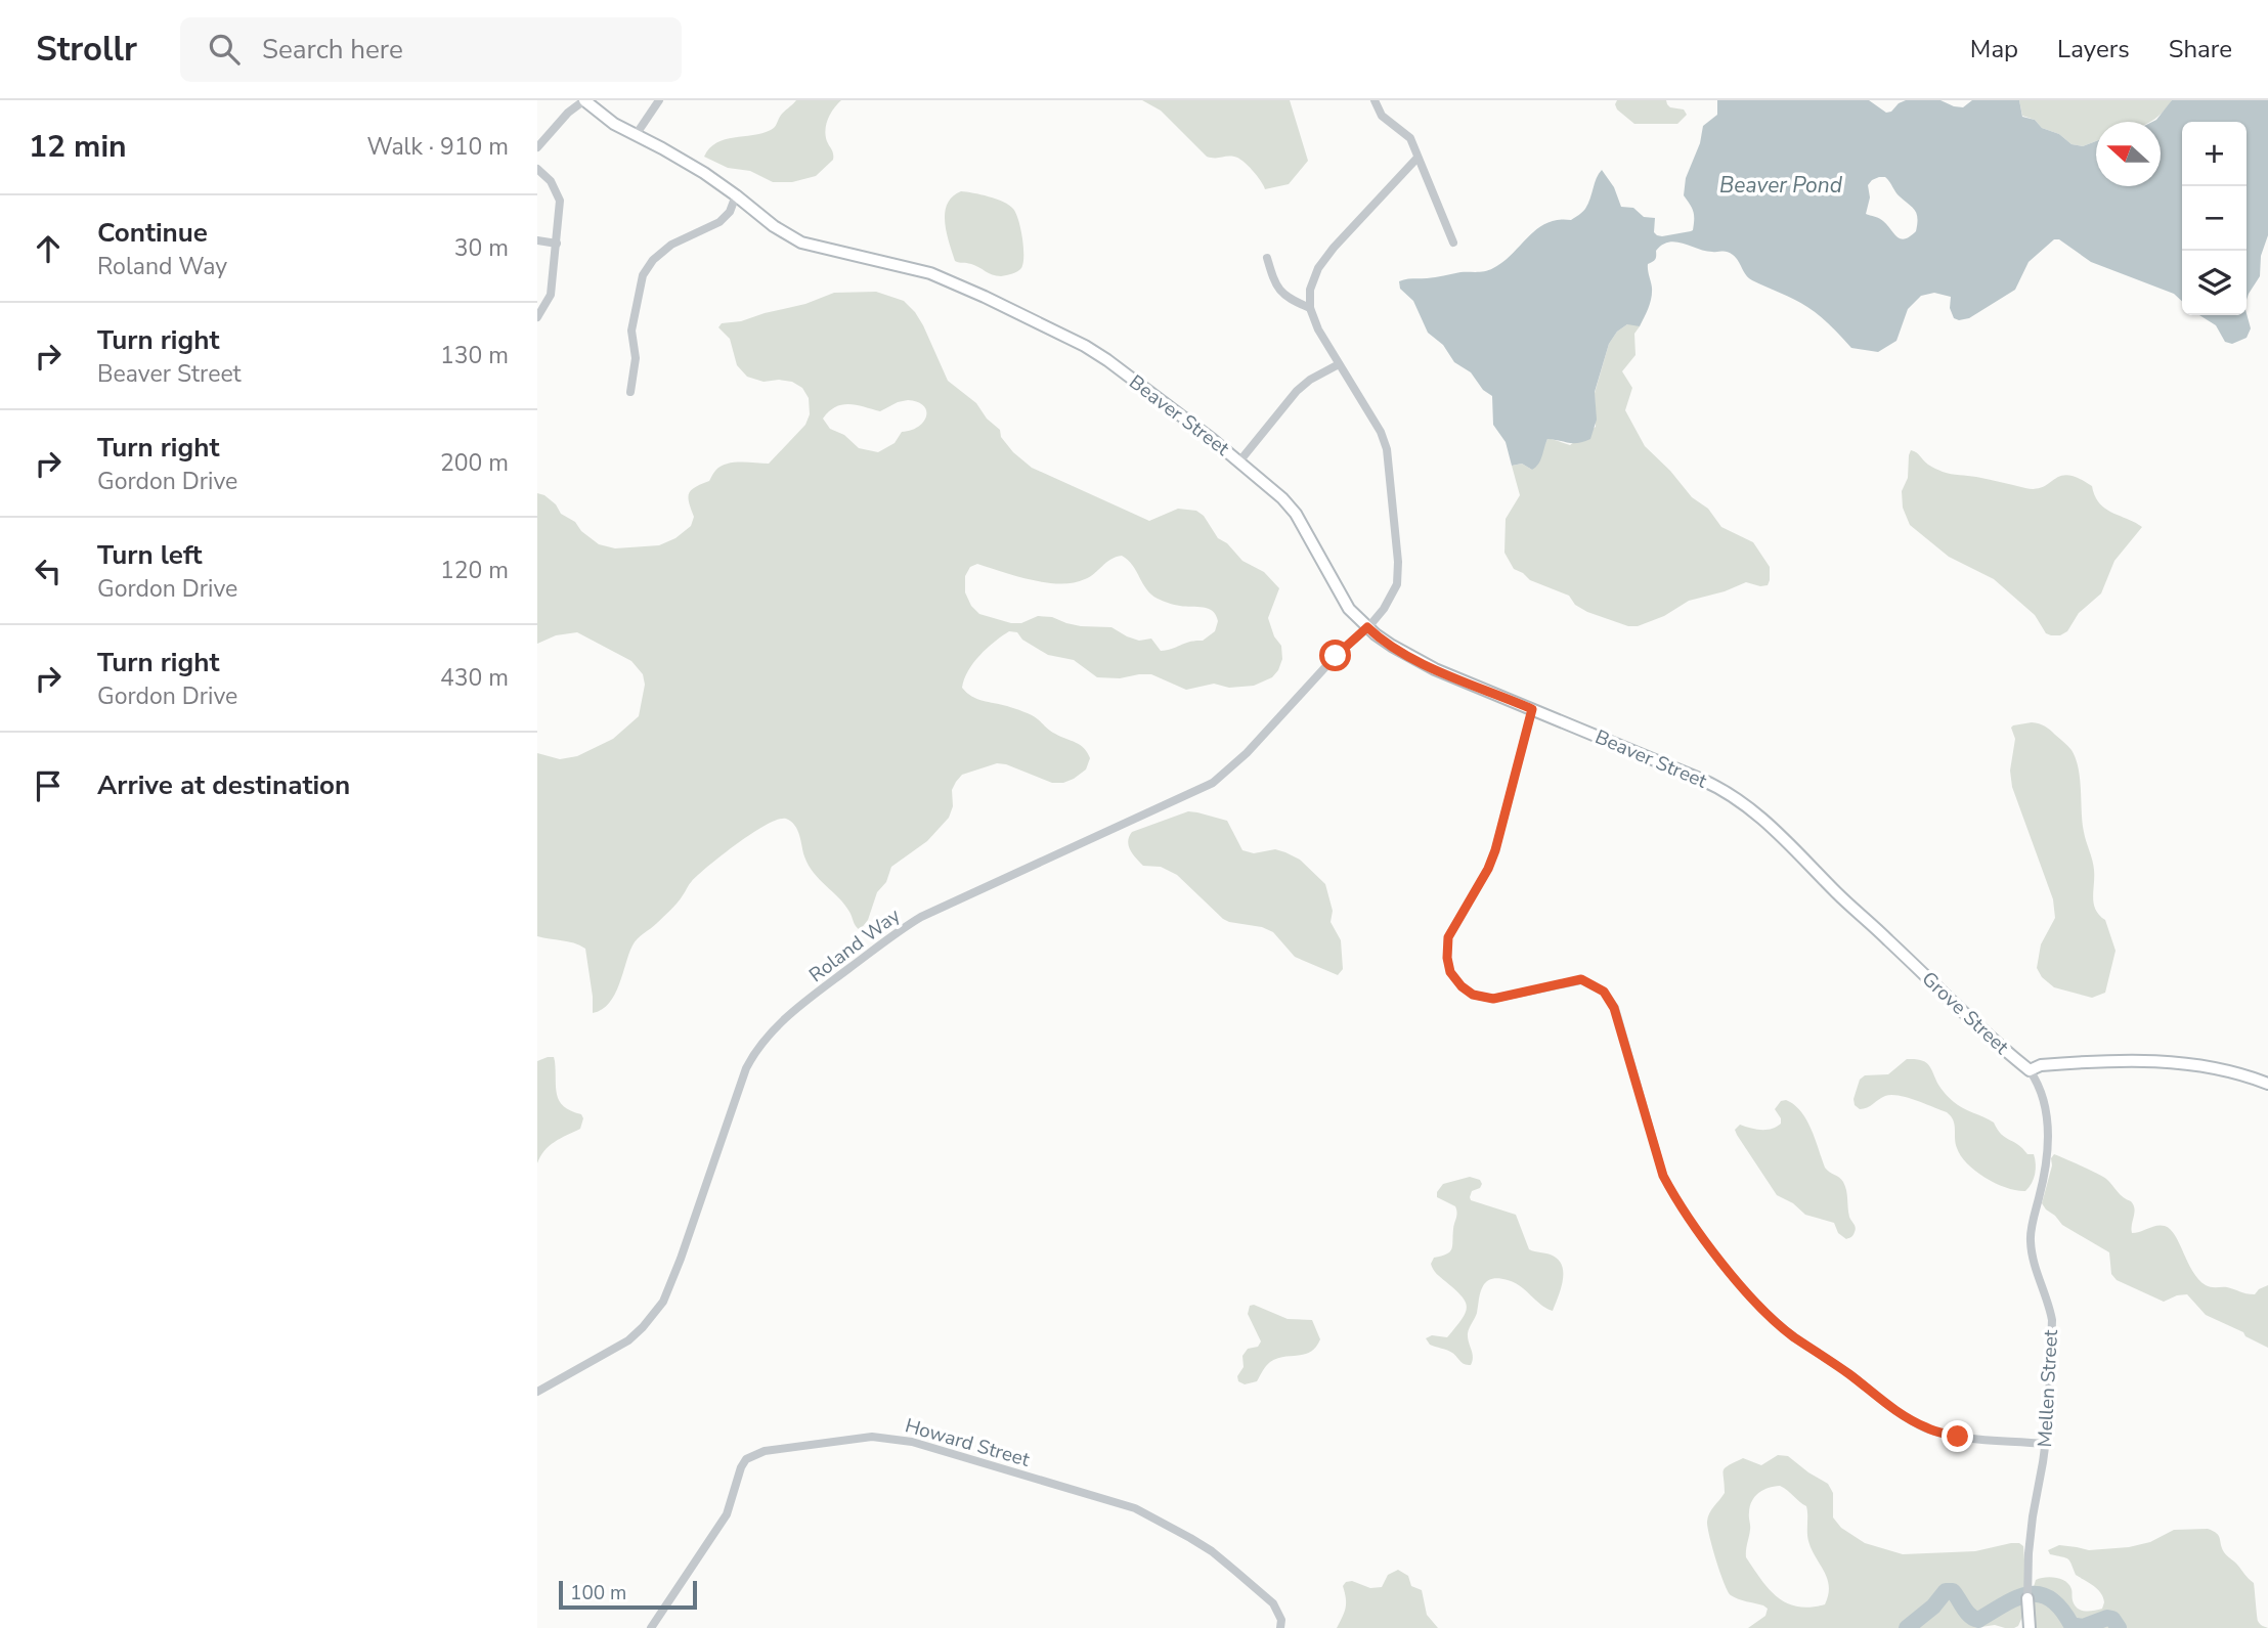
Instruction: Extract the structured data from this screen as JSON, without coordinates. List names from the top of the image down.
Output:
{
  "streets": {
    "street": [
      "Beaver Street",
      "Roland Way",
      "Grove Street",
      "Mellen Street",
      "Howard Street"
    ]
  },
  "crossings": [
    ["Beaver Street", "Roland Way"],
    ["Beaver Street", "Grove Street"],
    ["Grove Street", "Mellen Street"]
  ],
  "water": ["Beaver Pond"],
  "scale_bar": "100 m",
  "north": "left",
  "page": {
    "header": "Strollr",
    "search": "Search here",
    "nav": ["Map", "Layers", "Share"],
    "heading": ["12 min", "Walk · 910 m"],
    "map_buttons": ["+", "−"],
    "list": [
      ["Continue", "Roland Way", "30 m"],
      ["Turn right", "Beaver Street", "130 m"],
      ["Turn right", "Gordon Drive", "200 m"],
      ["Turn left", "Gordon Drive", "120 m"],
      ["Turn right", "Gordon Drive", "430 m"],
      "Arrive at destination"
    ],
    "scale": "100 m"
  }
}
